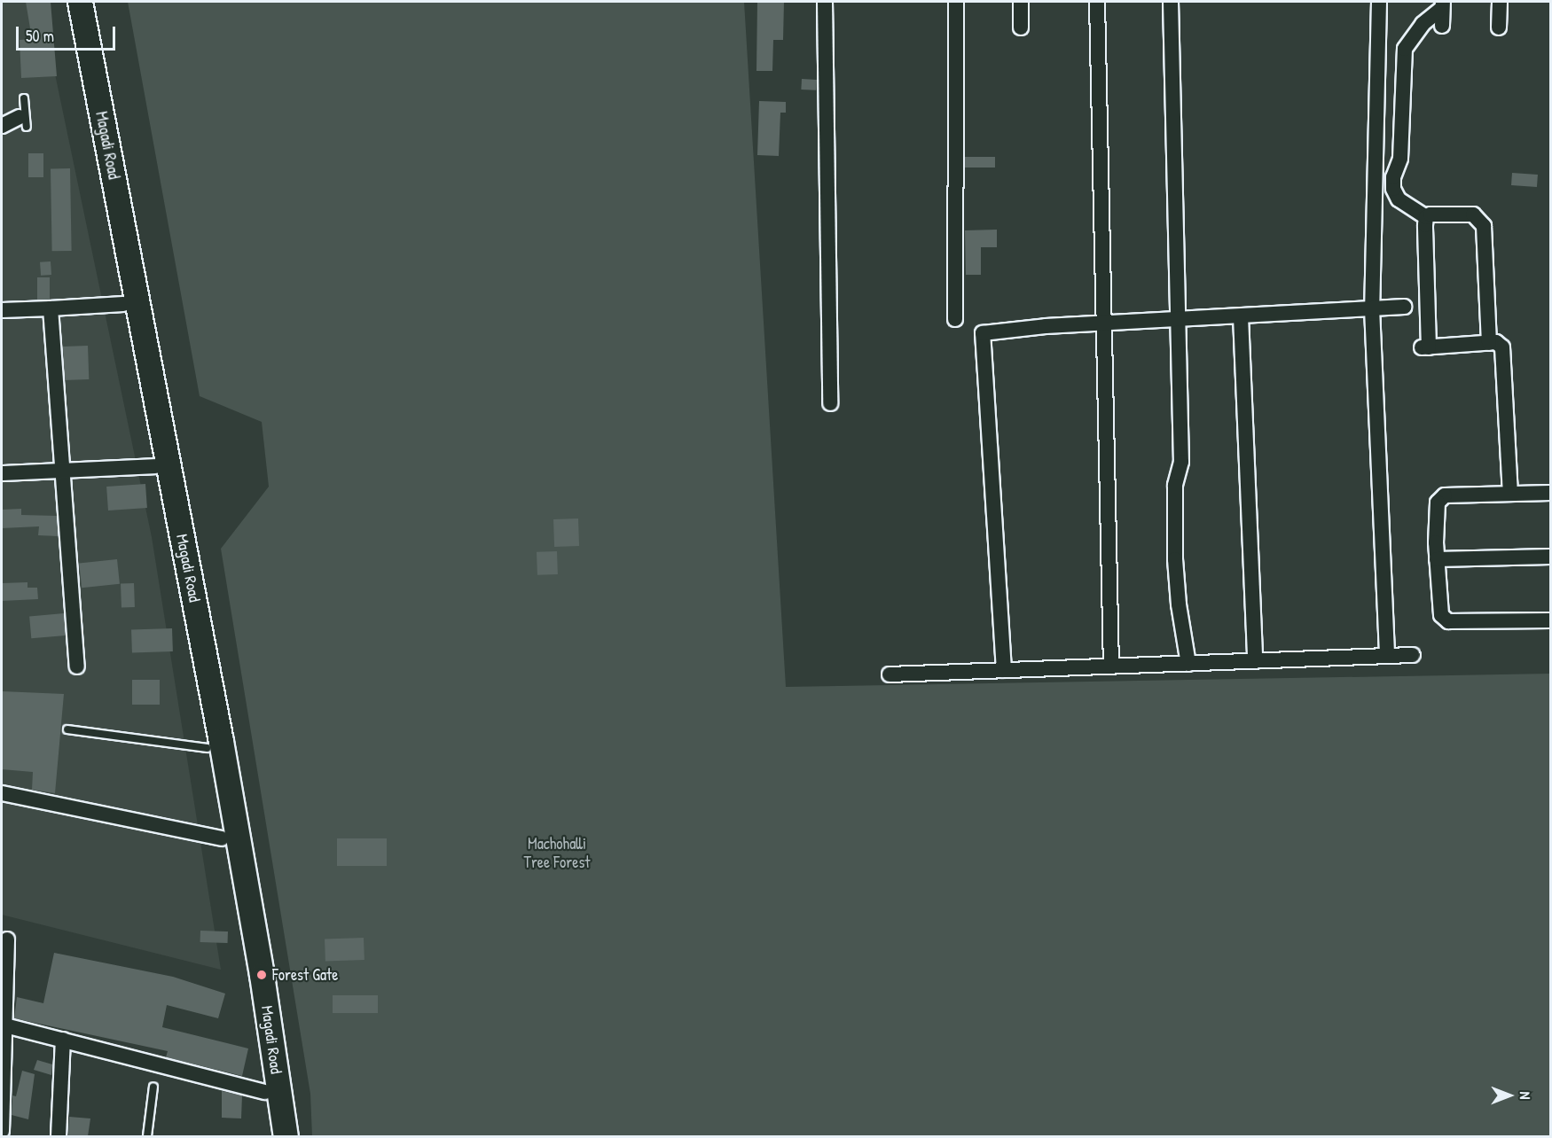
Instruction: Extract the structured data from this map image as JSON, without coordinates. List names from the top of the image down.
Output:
{
  "streets": {
    "main road": ["Magadi Road"]
  },
  "parks": ["Machohalli Tree Forest"],
  "places": ["Forest Gate"],
  "scale_bar": "50 m",
  "north": "right"
}
